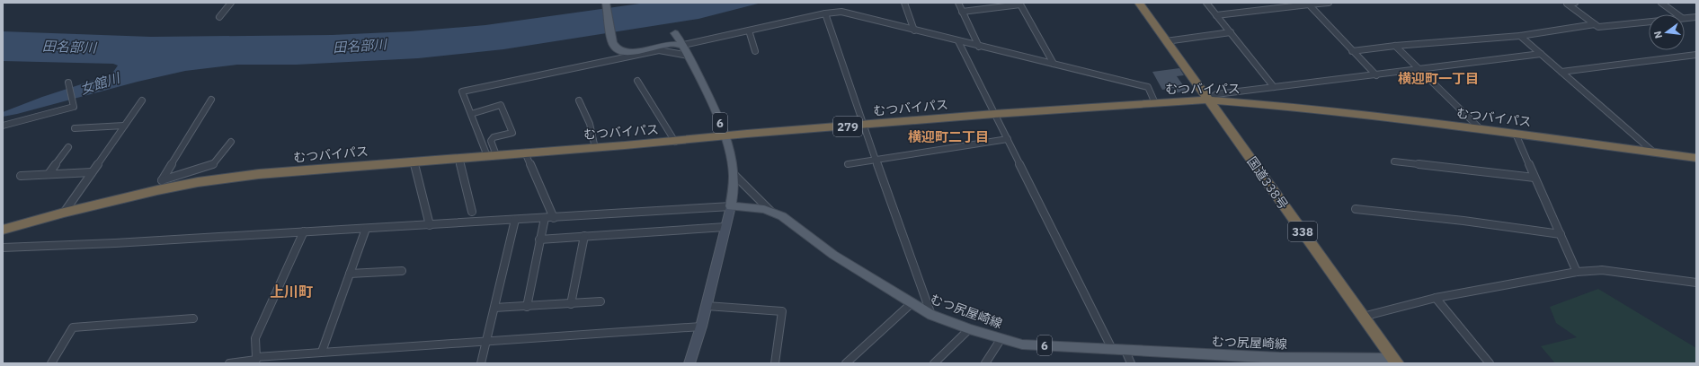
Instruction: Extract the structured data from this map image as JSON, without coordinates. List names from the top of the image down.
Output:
{
  "streets": {
    "highway": [
      "むつバイパス",
      "279",
      "国道338号",
      "338"
    ],
    "main road": ["6", "むつ尻屋崎線"]
  },
  "crossings": [
    ["むつバイパス", "6"],
    ["むつバイパス", "国道338号"],
    ["6", "むつ尻屋崎線"],
    ["国道338号", "むつ尻屋崎線"]
  ],
  "districts": ["横迎町一丁目", "横迎町二丁目", "上川町"],
  "water": ["田名部川", "女館川"],
  "north": "left"
}
